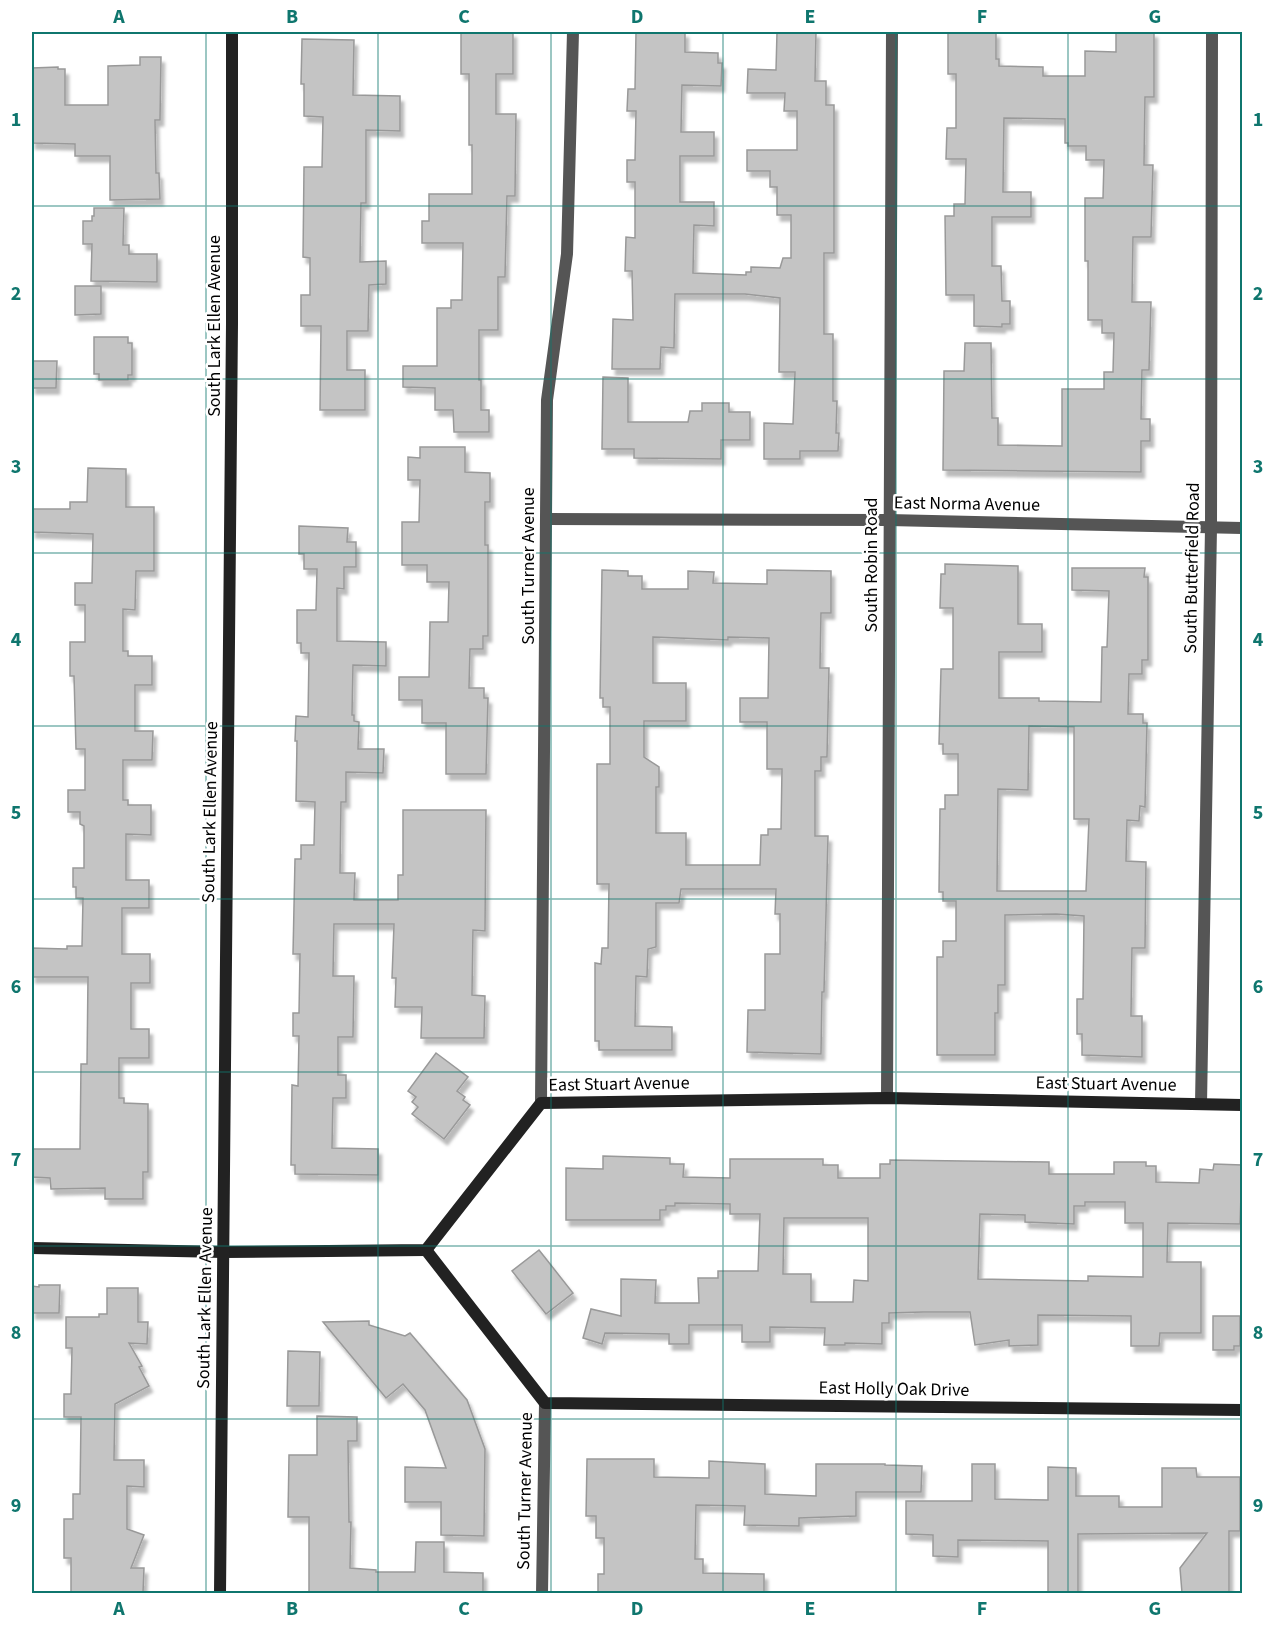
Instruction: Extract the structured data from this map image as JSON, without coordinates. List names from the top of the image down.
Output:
{
  "streets": {
    "street": [
      "South Lark Ellen Avenue",
      "East Norma Avenue",
      "South Robin Road",
      "South Turner Avenue",
      "South Butterfield Road",
      "East Stuart Avenue",
      "East Holly Oak Drive"
    ]
  },
  "crossings": [
    ["East Norma Avenue", "South Robin Road"],
    ["East Norma Avenue", "South Turner Avenue"],
    ["East Norma Avenue", "South Butterfield Road"],
    ["South Robin Road", "East Stuart Avenue"],
    ["South Turner Avenue", "East Stuart Avenue"],
    ["South Turner Avenue", "East Holly Oak Drive"],
    ["South Butterfield Road", "East Stuart Avenue"]
  ],
  "grid": {
    "columns": [
      "A",
      "B",
      "C",
      "D",
      "E",
      "F",
      "G"
    ],
    "rows": [
      "1",
      "2",
      "3",
      "4",
      "5",
      "6",
      "7",
      "8",
      "9"
    ]
  }
}
